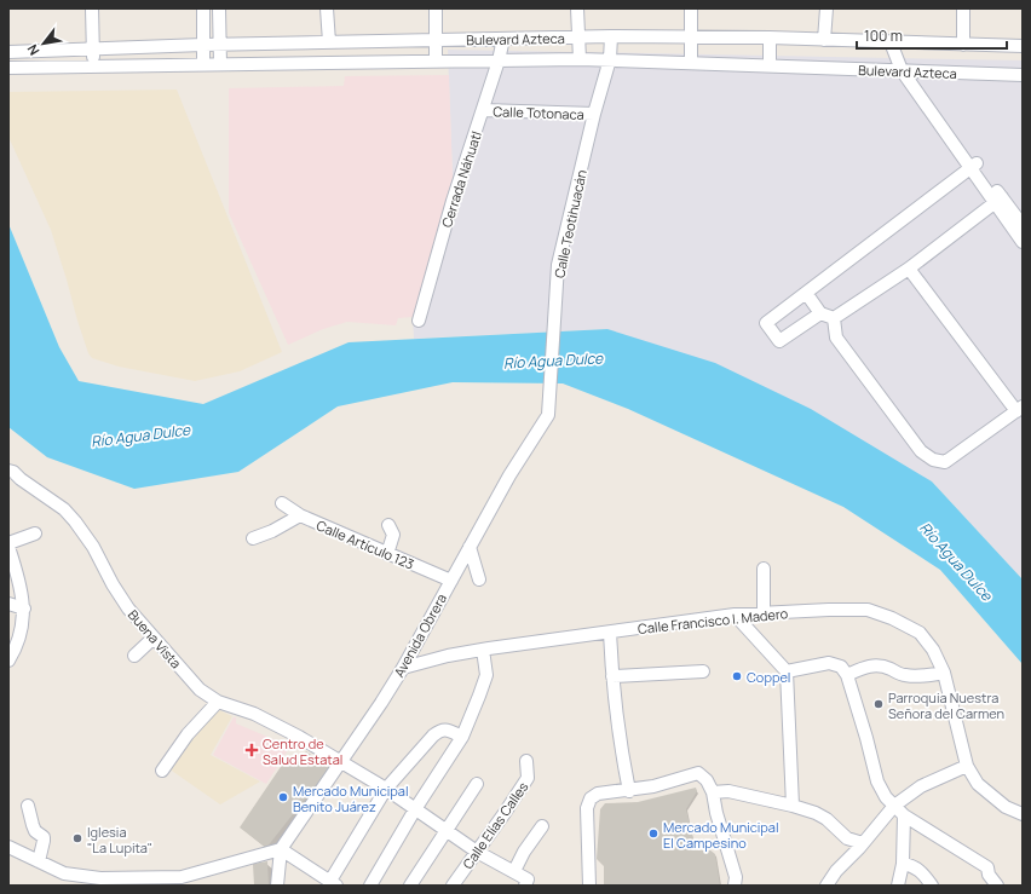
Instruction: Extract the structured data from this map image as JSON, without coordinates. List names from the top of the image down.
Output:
{
  "streets": {
    "street": [
      "Bulevard Azteca",
      "Calle Totonaca",
      "Cerrada Náhuatl",
      "Calle Teotihuacán",
      "Calle Artículo 123",
      "Calle Francisco I. Madero",
      "Avenida Obrera",
      "Buena Vista",
      "Calle Elías Calles"
    ]
  },
  "crossings": [
    ["Bulevard Azteca", "Cerrada Náhuatl"],
    ["Bulevard Azteca", "Calle Teotihuacán"],
    ["Calle Totonaca", "Cerrada Náhuatl"],
    ["Calle Totonaca", "Calle Teotihuacán"],
    ["Calle Teotihuacán", "Avenida Obrera"],
    ["Calle Artículo 123", "Avenida Obrera"],
    ["Calle Francisco I. Madero", "Avenida Obrera"],
    ["Avenida Obrera", "Buena Vista"],
    ["Buena Vista", "Calle Elías Calles"]
  ],
  "water": ["Río Agua Dulce"],
  "places": {
    "other": [
      "Coppel",
      "Parroquia Nuestra Señora del Carmen",
      "Mercado Municipal Benito Juárez",
      "Mercado Municipal El Campesino",
      "Iglesia \"La Lupita\""
    ],
    "health": ["Centro de Salud Estatal"]
  },
  "scale_bar": "100 m",
  "north": "bottom left"
}
